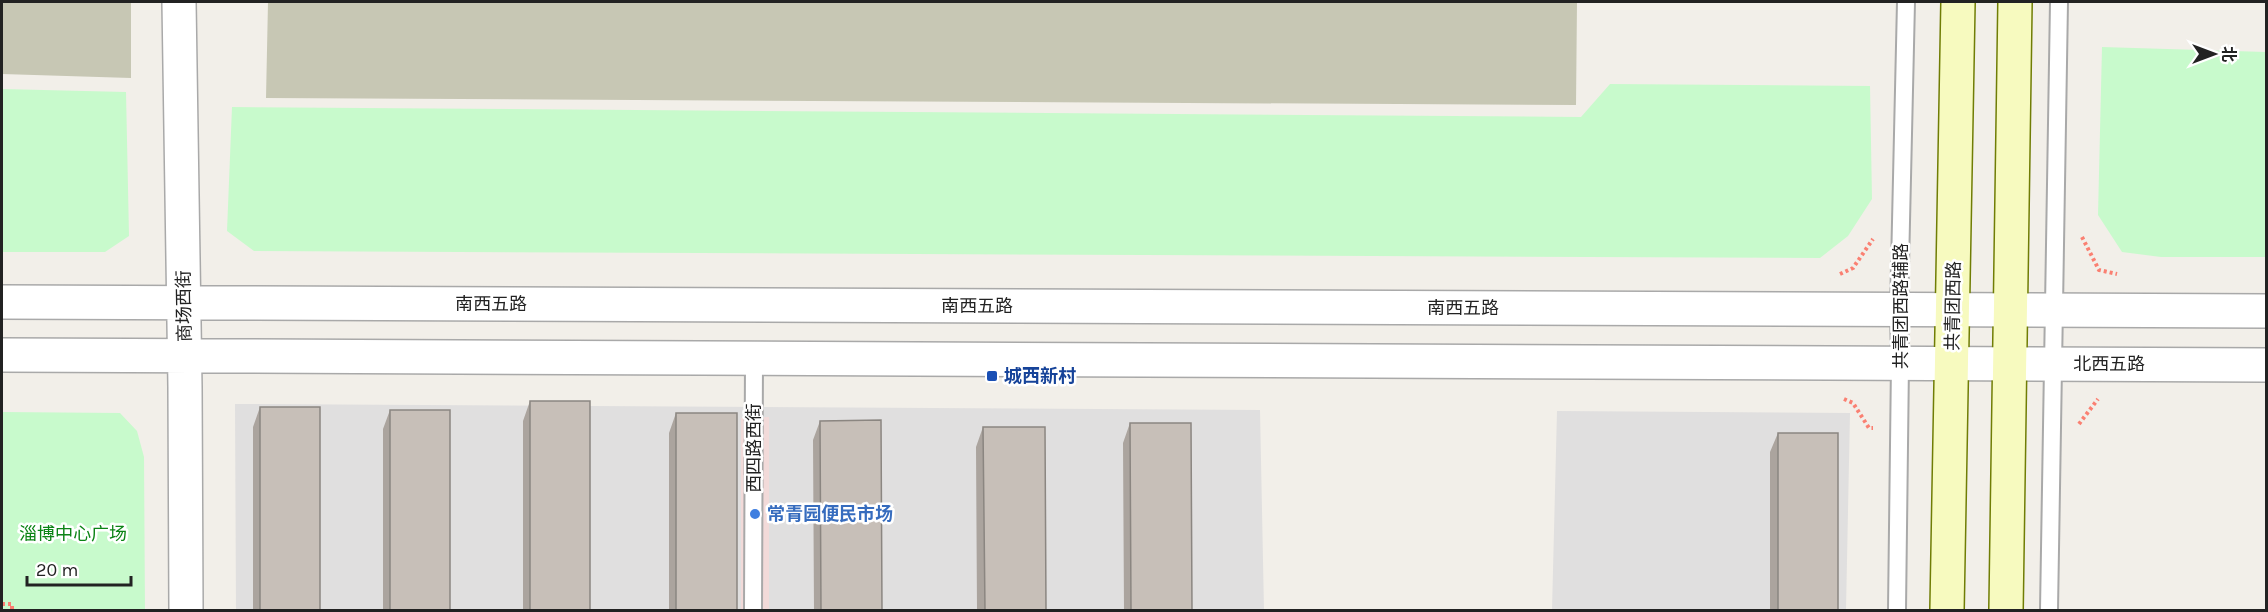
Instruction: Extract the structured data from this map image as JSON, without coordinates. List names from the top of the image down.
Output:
{
  "streets": {
    "main road": ["共青团西路"],
    "street": ["南西五路", "商场西街", "北西五路"],
    "lane": ["共青团西路辅路", "西四路西街"]
  },
  "crossings": [
    ["南西五路", "商场西街"],
    ["南西五路", "共青团西路辅路"],
    ["南西五路", "共青团西路"],
    ["共青团西路", "北西五路"]
  ],
  "parks": ["淄博中心广场"],
  "places": {
    "transit": ["城西新村"],
    "other": ["常青园便民市场"]
  },
  "scale_bar": "20 m",
  "north": "right"
}
